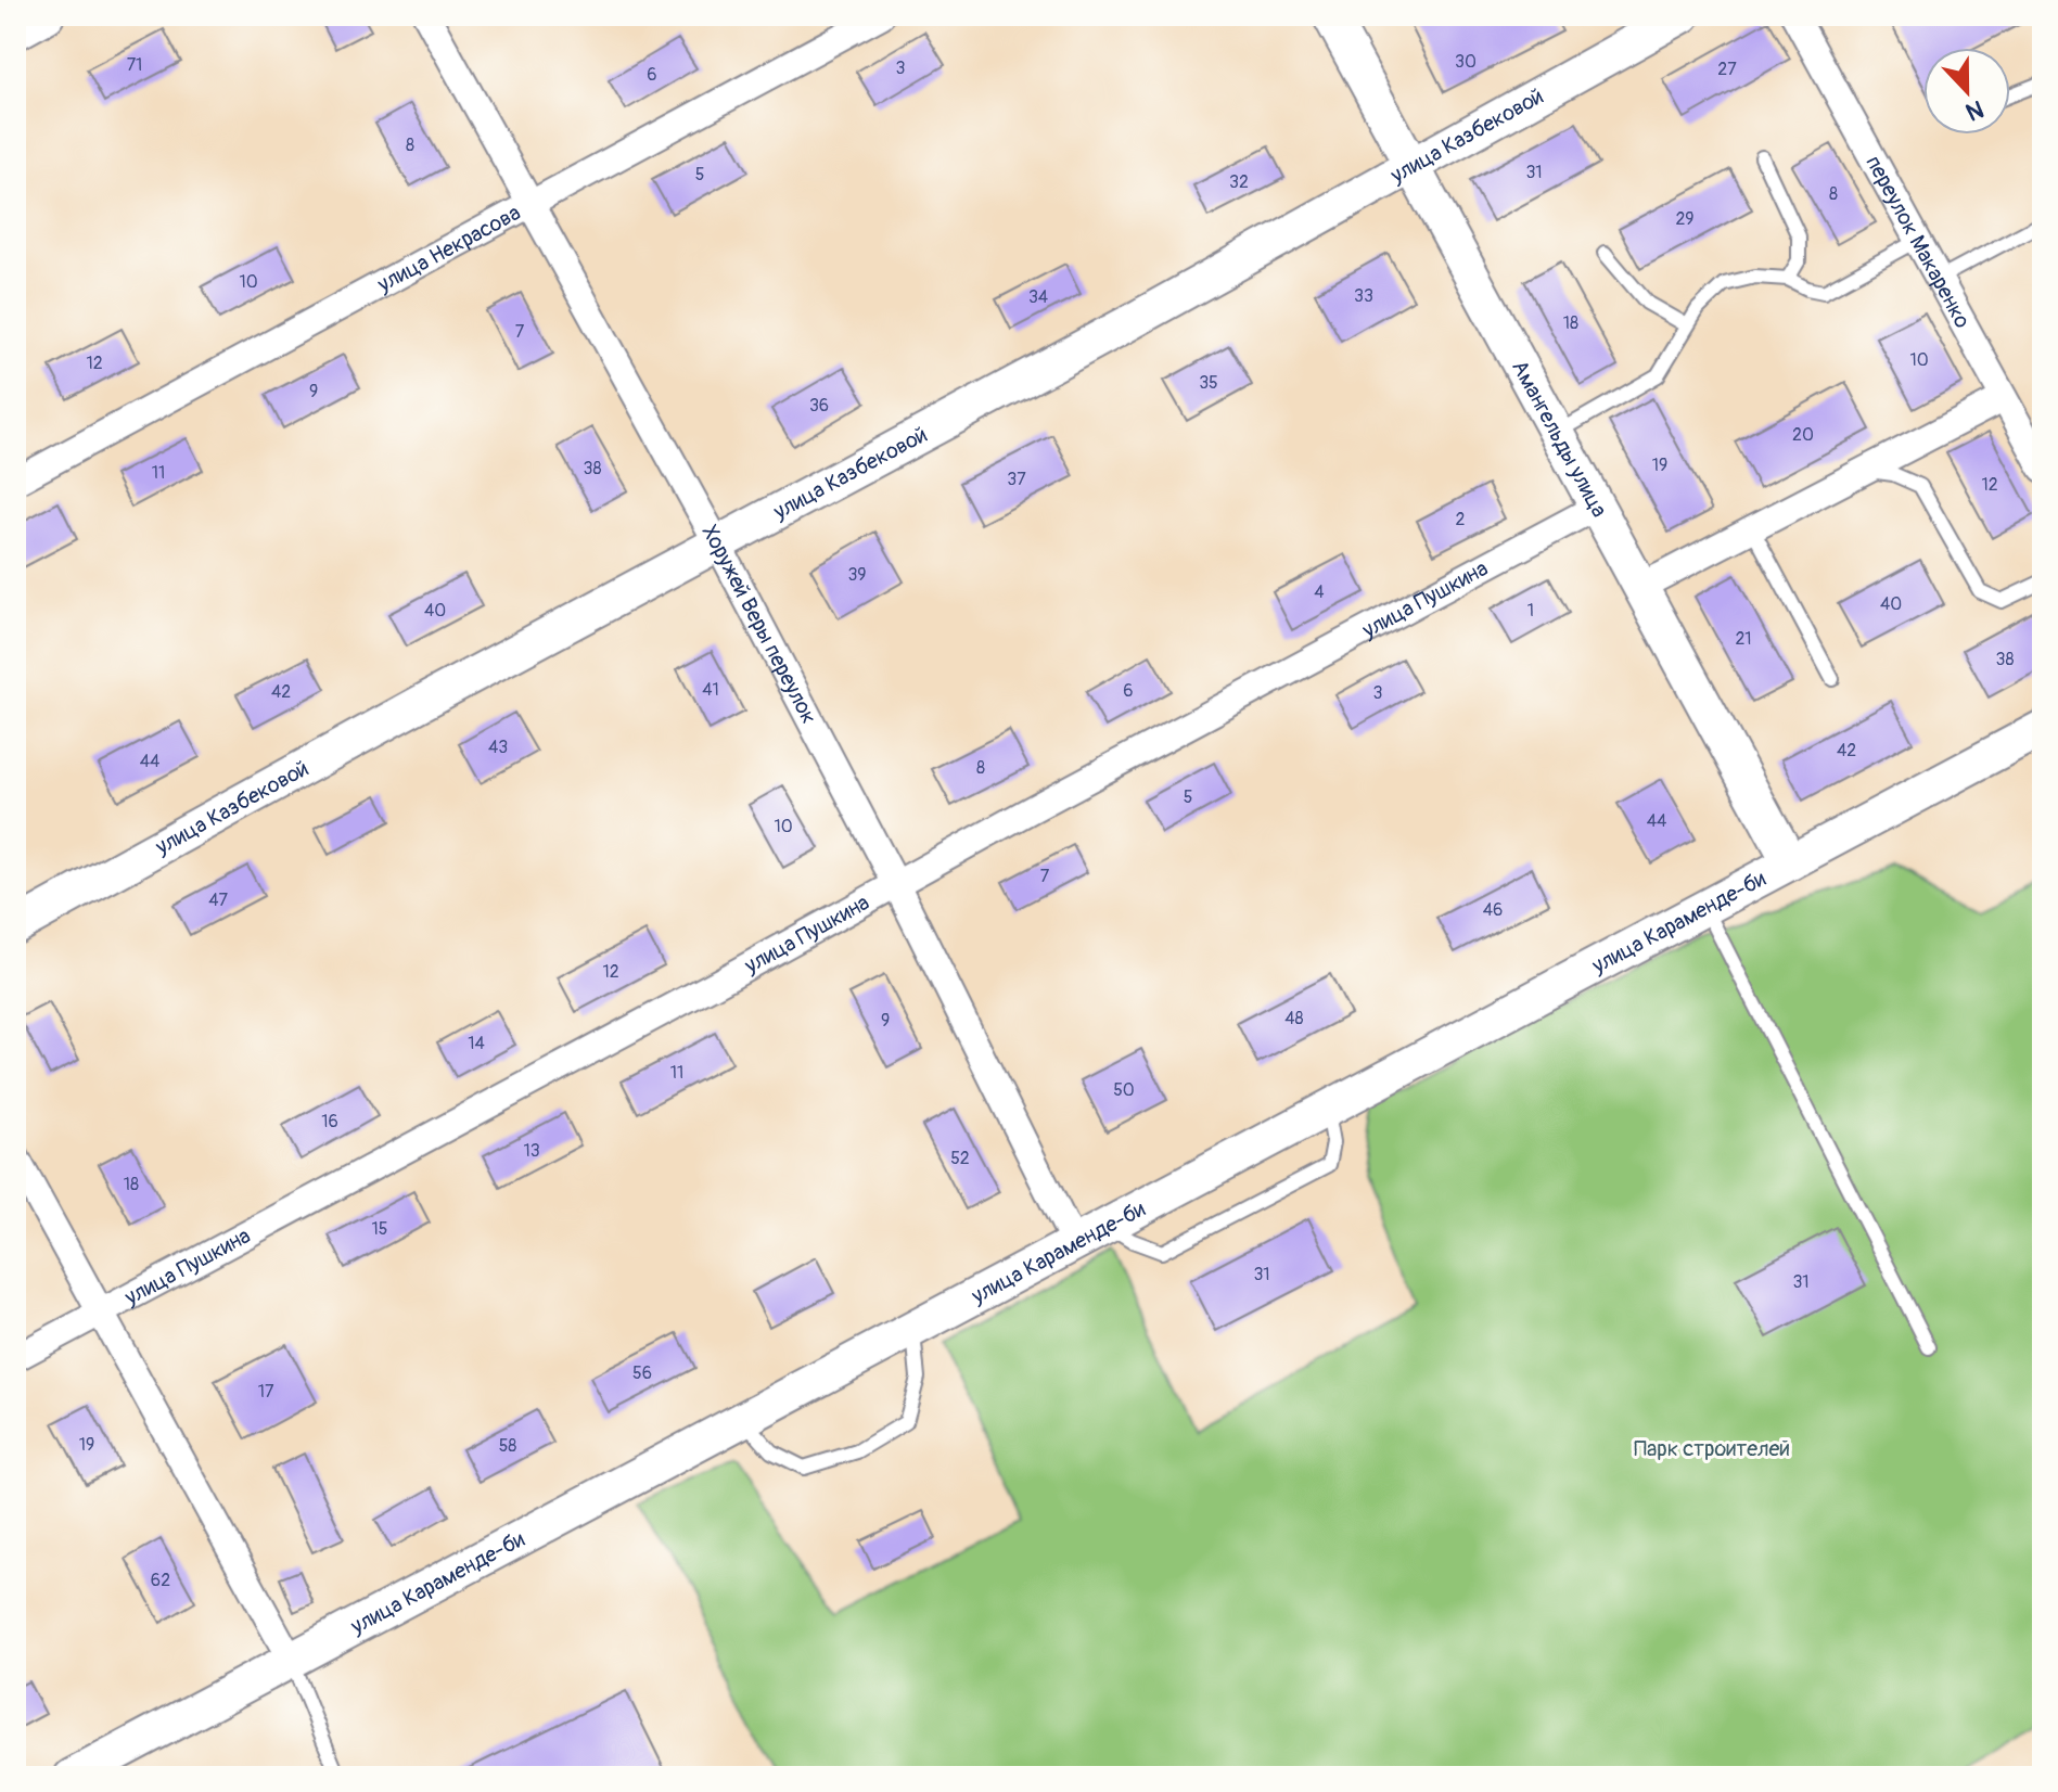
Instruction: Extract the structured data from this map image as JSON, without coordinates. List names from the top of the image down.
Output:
{
  "streets": {
    "street": [
      "улица Казбековой",
      "переулок Макаренко",
      "улица Некрасова",
      "Амангельды улица",
      "улица Пушкина",
      "Хоружей Веры переулок",
      "улица Караменде-би"
    ]
  },
  "crossings": [
    ["улица Казбековой", "Амангельды улица"],
    ["улица Казбековой", "Хоружей Веры переулок"],
    ["улица Некрасова", "Хоружей Веры переулок"],
    ["Амангельды улица", "улица Пушкина"],
    ["Амангельды улица", "улица Караменде-би"],
    ["улица Пушкина", "Хоружей Веры переулок"],
    ["Хоружей Веры переулок", "улица Караменде-би"]
  ],
  "parks": ["Парк строителей"],
  "house_numbers": [
    "30",
    "71",
    "3",
    "27",
    "6",
    "8",
    "31",
    "5",
    "32",
    "8",
    "29",
    "10",
    "33",
    "34",
    "18",
    "7",
    "10",
    "12",
    "35",
    "9",
    "36",
    "20",
    "19",
    "38",
    "11",
    "37",
    "12",
    "2",
    "39",
    "4",
    "40",
    "40",
    "1",
    "21",
    "38",
    "41",
    "6",
    "42",
    "3",
    "43",
    "42",
    "44",
    "8",
    "5",
    "44",
    "10",
    "7",
    "47",
    "46",
    "12",
    "48",
    "9",
    "14",
    "11",
    "50",
    "16",
    "13",
    "52",
    "18",
    "15",
    "31",
    "31",
    "56",
    "17",
    "19",
    "58",
    "62"
  ],
  "north": "bottom"
}
